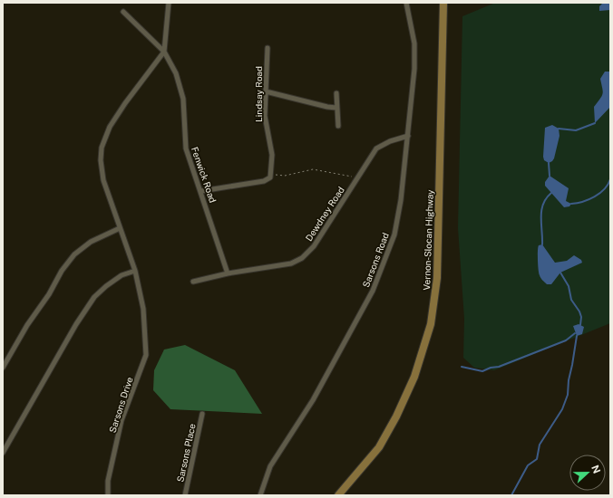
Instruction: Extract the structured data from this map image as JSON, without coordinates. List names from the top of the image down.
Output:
{
  "streets": {
    "main road": ["Vernon-Slocan Highway"],
    "street": [
      "Lindsay Road",
      "Fenwick Road",
      "Dewdney Road",
      "Sarsons Road",
      "Sarsons Drive",
      "Sarsons Place"
    ]
  },
  "crossings": [
    ["Fenwick Road", "Dewdney Road"],
    ["Fenwick Road", "Sarsons Drive"],
    ["Dewdney Road", "Sarsons Road"]
  ],
  "north": "right"
}
